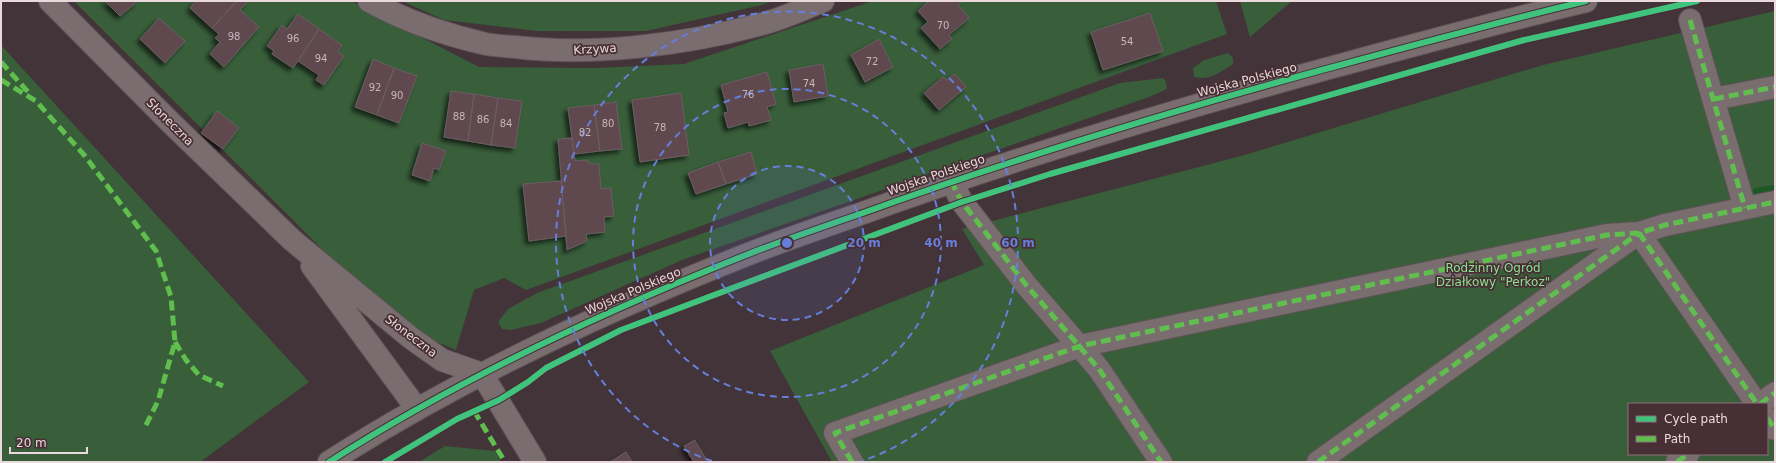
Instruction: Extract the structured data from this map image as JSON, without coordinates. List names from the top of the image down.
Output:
{
  "streets": {
    "street": ["Krzywa", "Wojska Polskiego", "Słoneczna"]
  },
  "crossings": [
    ["Wojska Polskiego", "Słoneczna"]
  ],
  "parks": ["Rodzinny Ogród Działkowy \"Perkoz\""],
  "house_numbers": [
    "70",
    "98",
    "96",
    "54",
    "94",
    "72",
    "74",
    "92",
    "76",
    "90",
    "88",
    "86",
    "84",
    "80",
    "78",
    "82"
  ],
  "legend": ["Cycle path", "Path"],
  "scale_bar": "20 m",
  "rings": ["20 m", "40 m", "60 m"]
}
